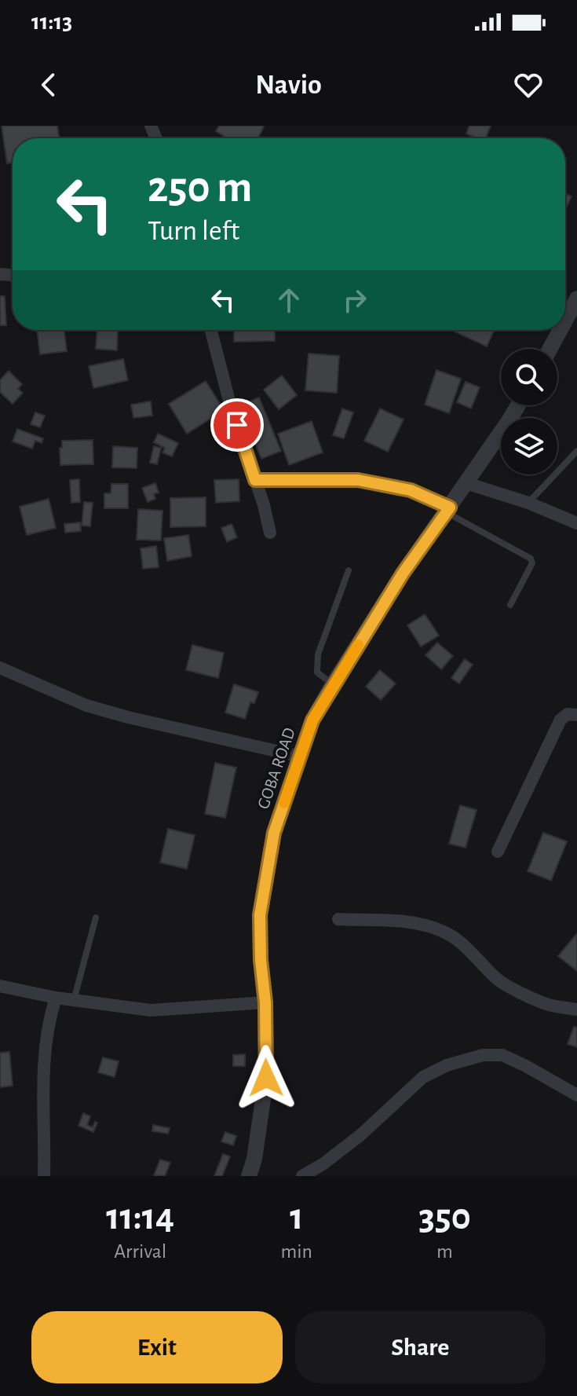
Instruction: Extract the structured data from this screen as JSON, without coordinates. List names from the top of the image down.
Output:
{
  "streets": {
    "street": ["GOBA ROAD"]
  },
  "page": {
    "status": "11:13",
    "header": "Navio",
    "turn": ["250 m", "Turn left"],
    "eta": [
      "11:14",
      "Arrival",
      "1",
      "min",
      "350",
      "m"
    ],
    "buttons": ["Exit", "Share"]
  }
}
